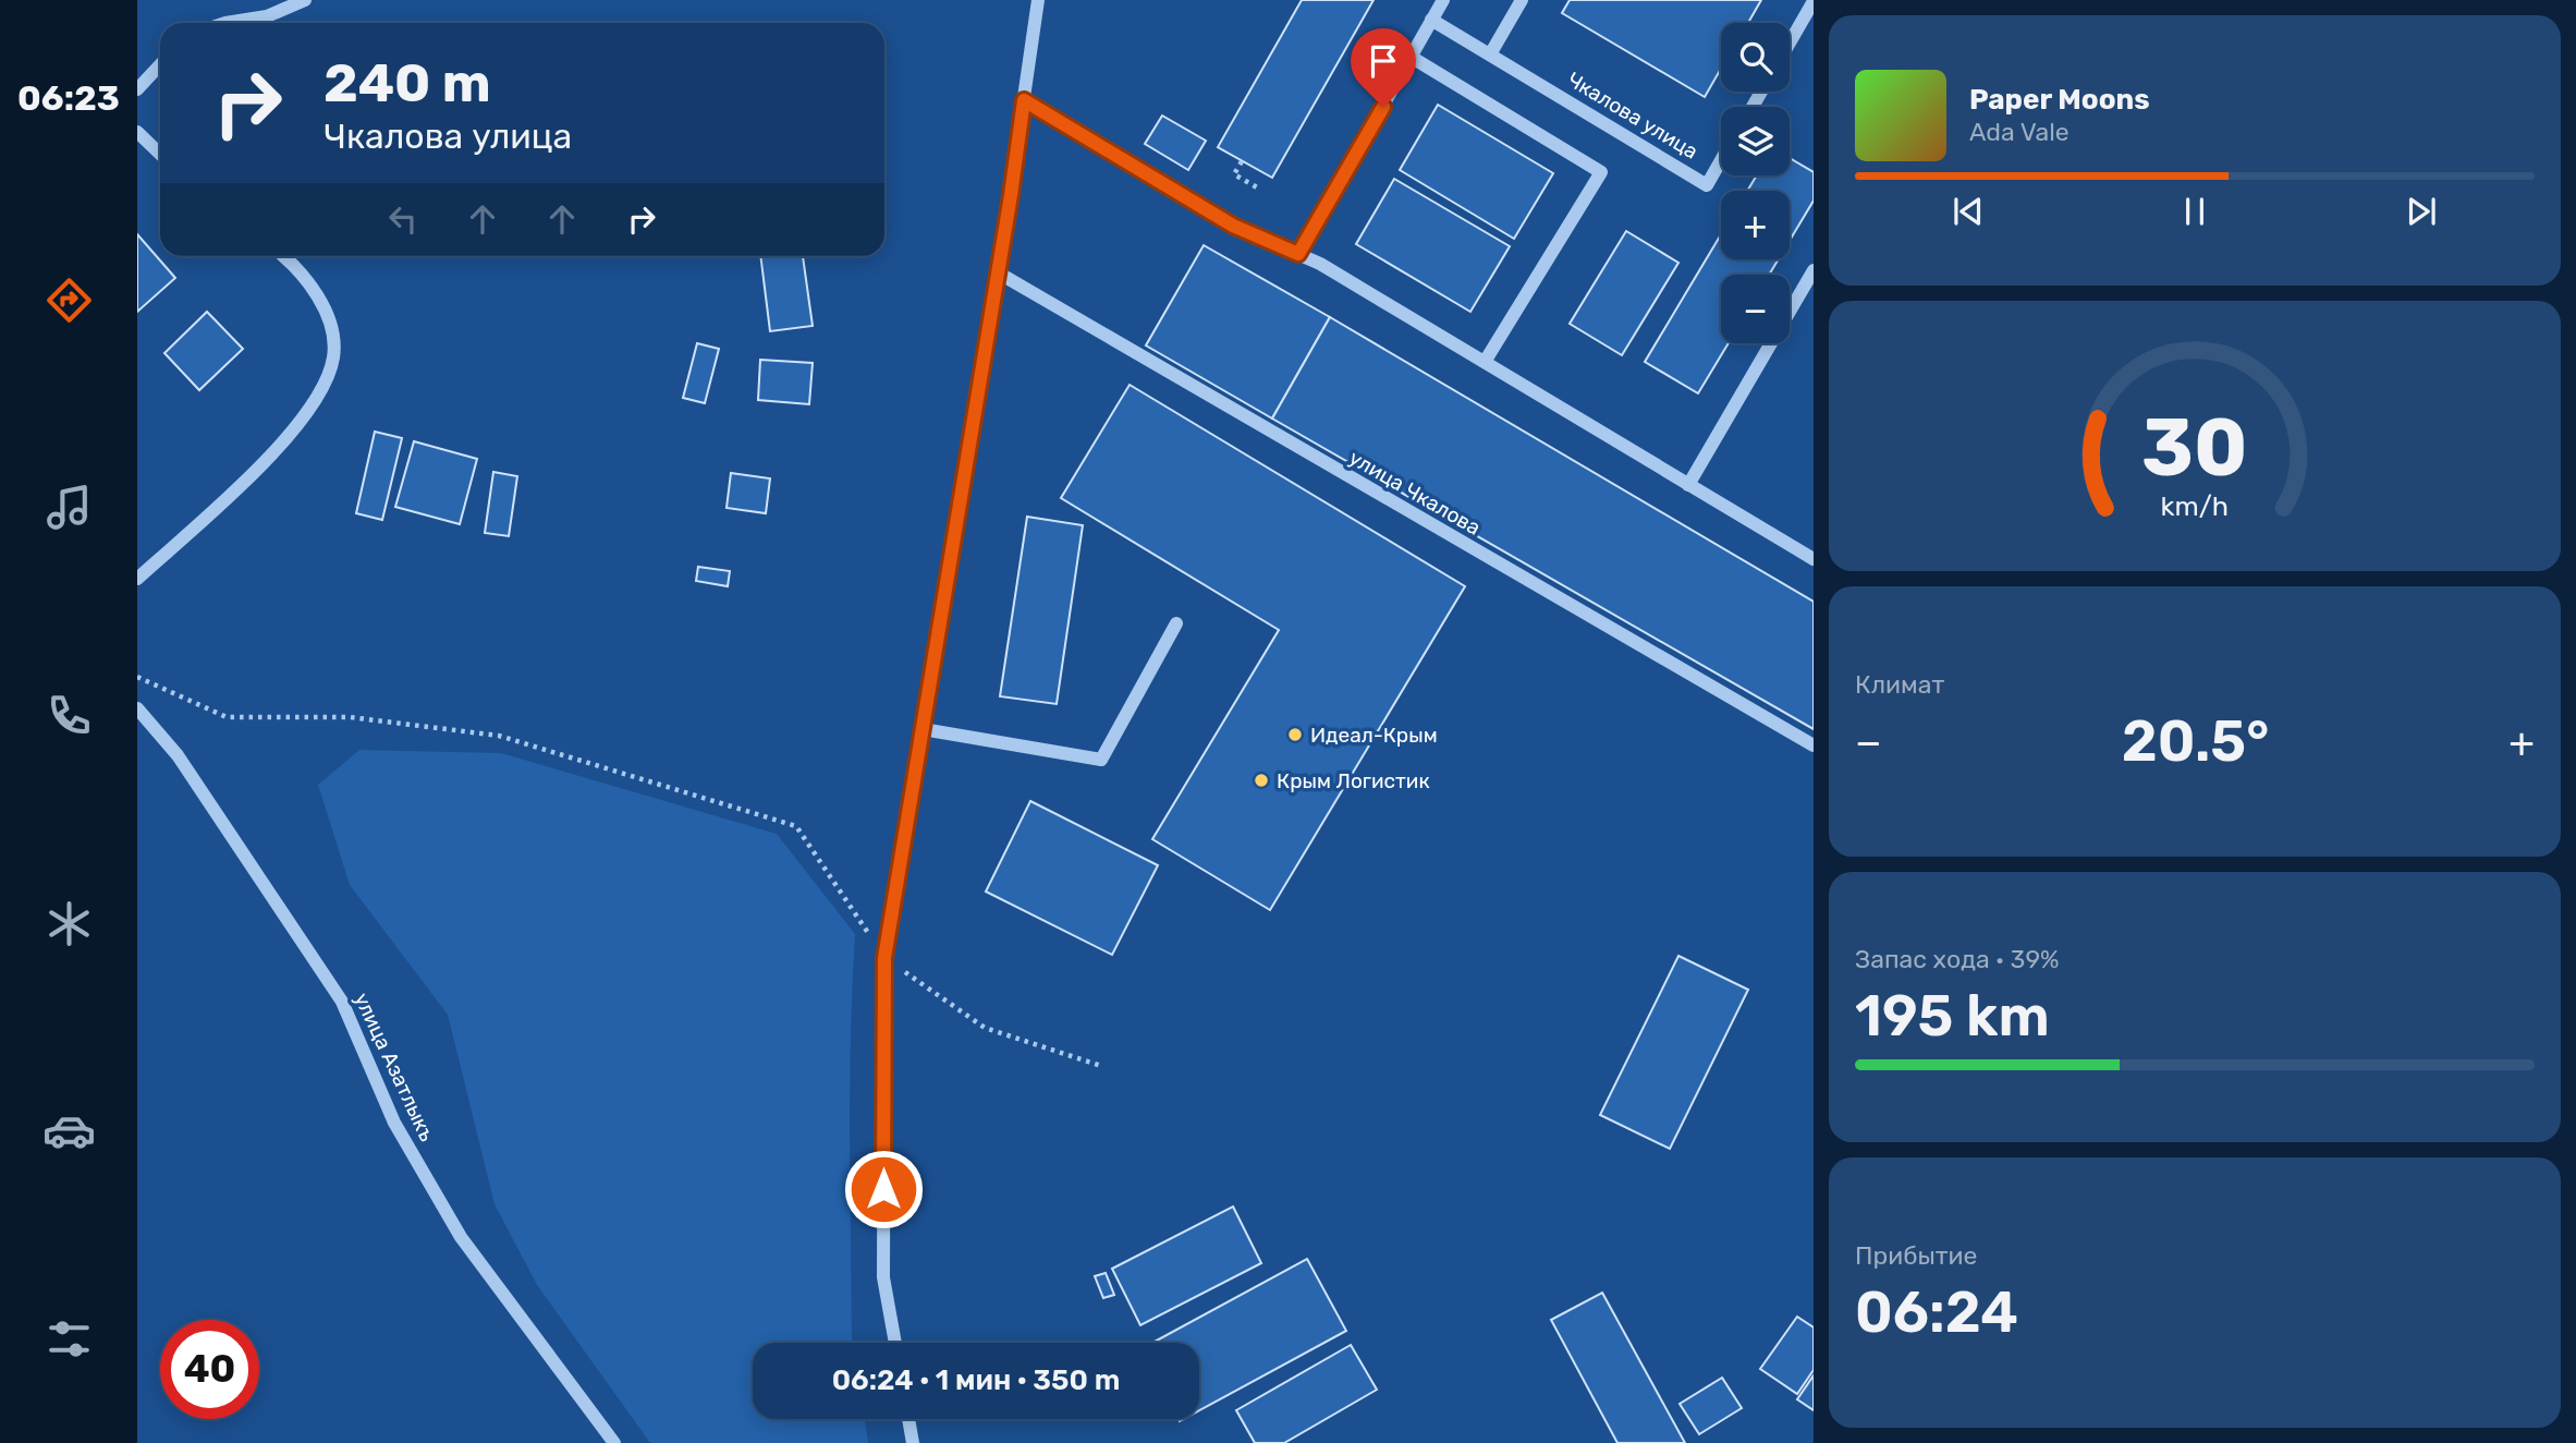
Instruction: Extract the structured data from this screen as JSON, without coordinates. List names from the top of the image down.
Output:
{
  "streets": {
    "street": ["Чкалова улица", "улица Чкалова", "улица Азатлыкъ"]
  },
  "places": ["Идеал-Крым", "Крым Логистик"],
  "page": {
    "tabs": "06:23",
    "map_buttons": ["+", "−"],
    "turn": ["240 m", "Чкалова улица"],
    "song": ["Paper Moons", "Ada Vale"],
    "tile": [
      "Климат",
      ["Запас хода · 39%", "195 km"],
      ["Прибытие", "06:24"]
    ],
    "heat": ["−", "20.5°", "+"],
    "limit": "40",
    "trip": "06:24 · 1 мин · 350 m",
    "gauge": ["30", "km/h"]
  }
}
